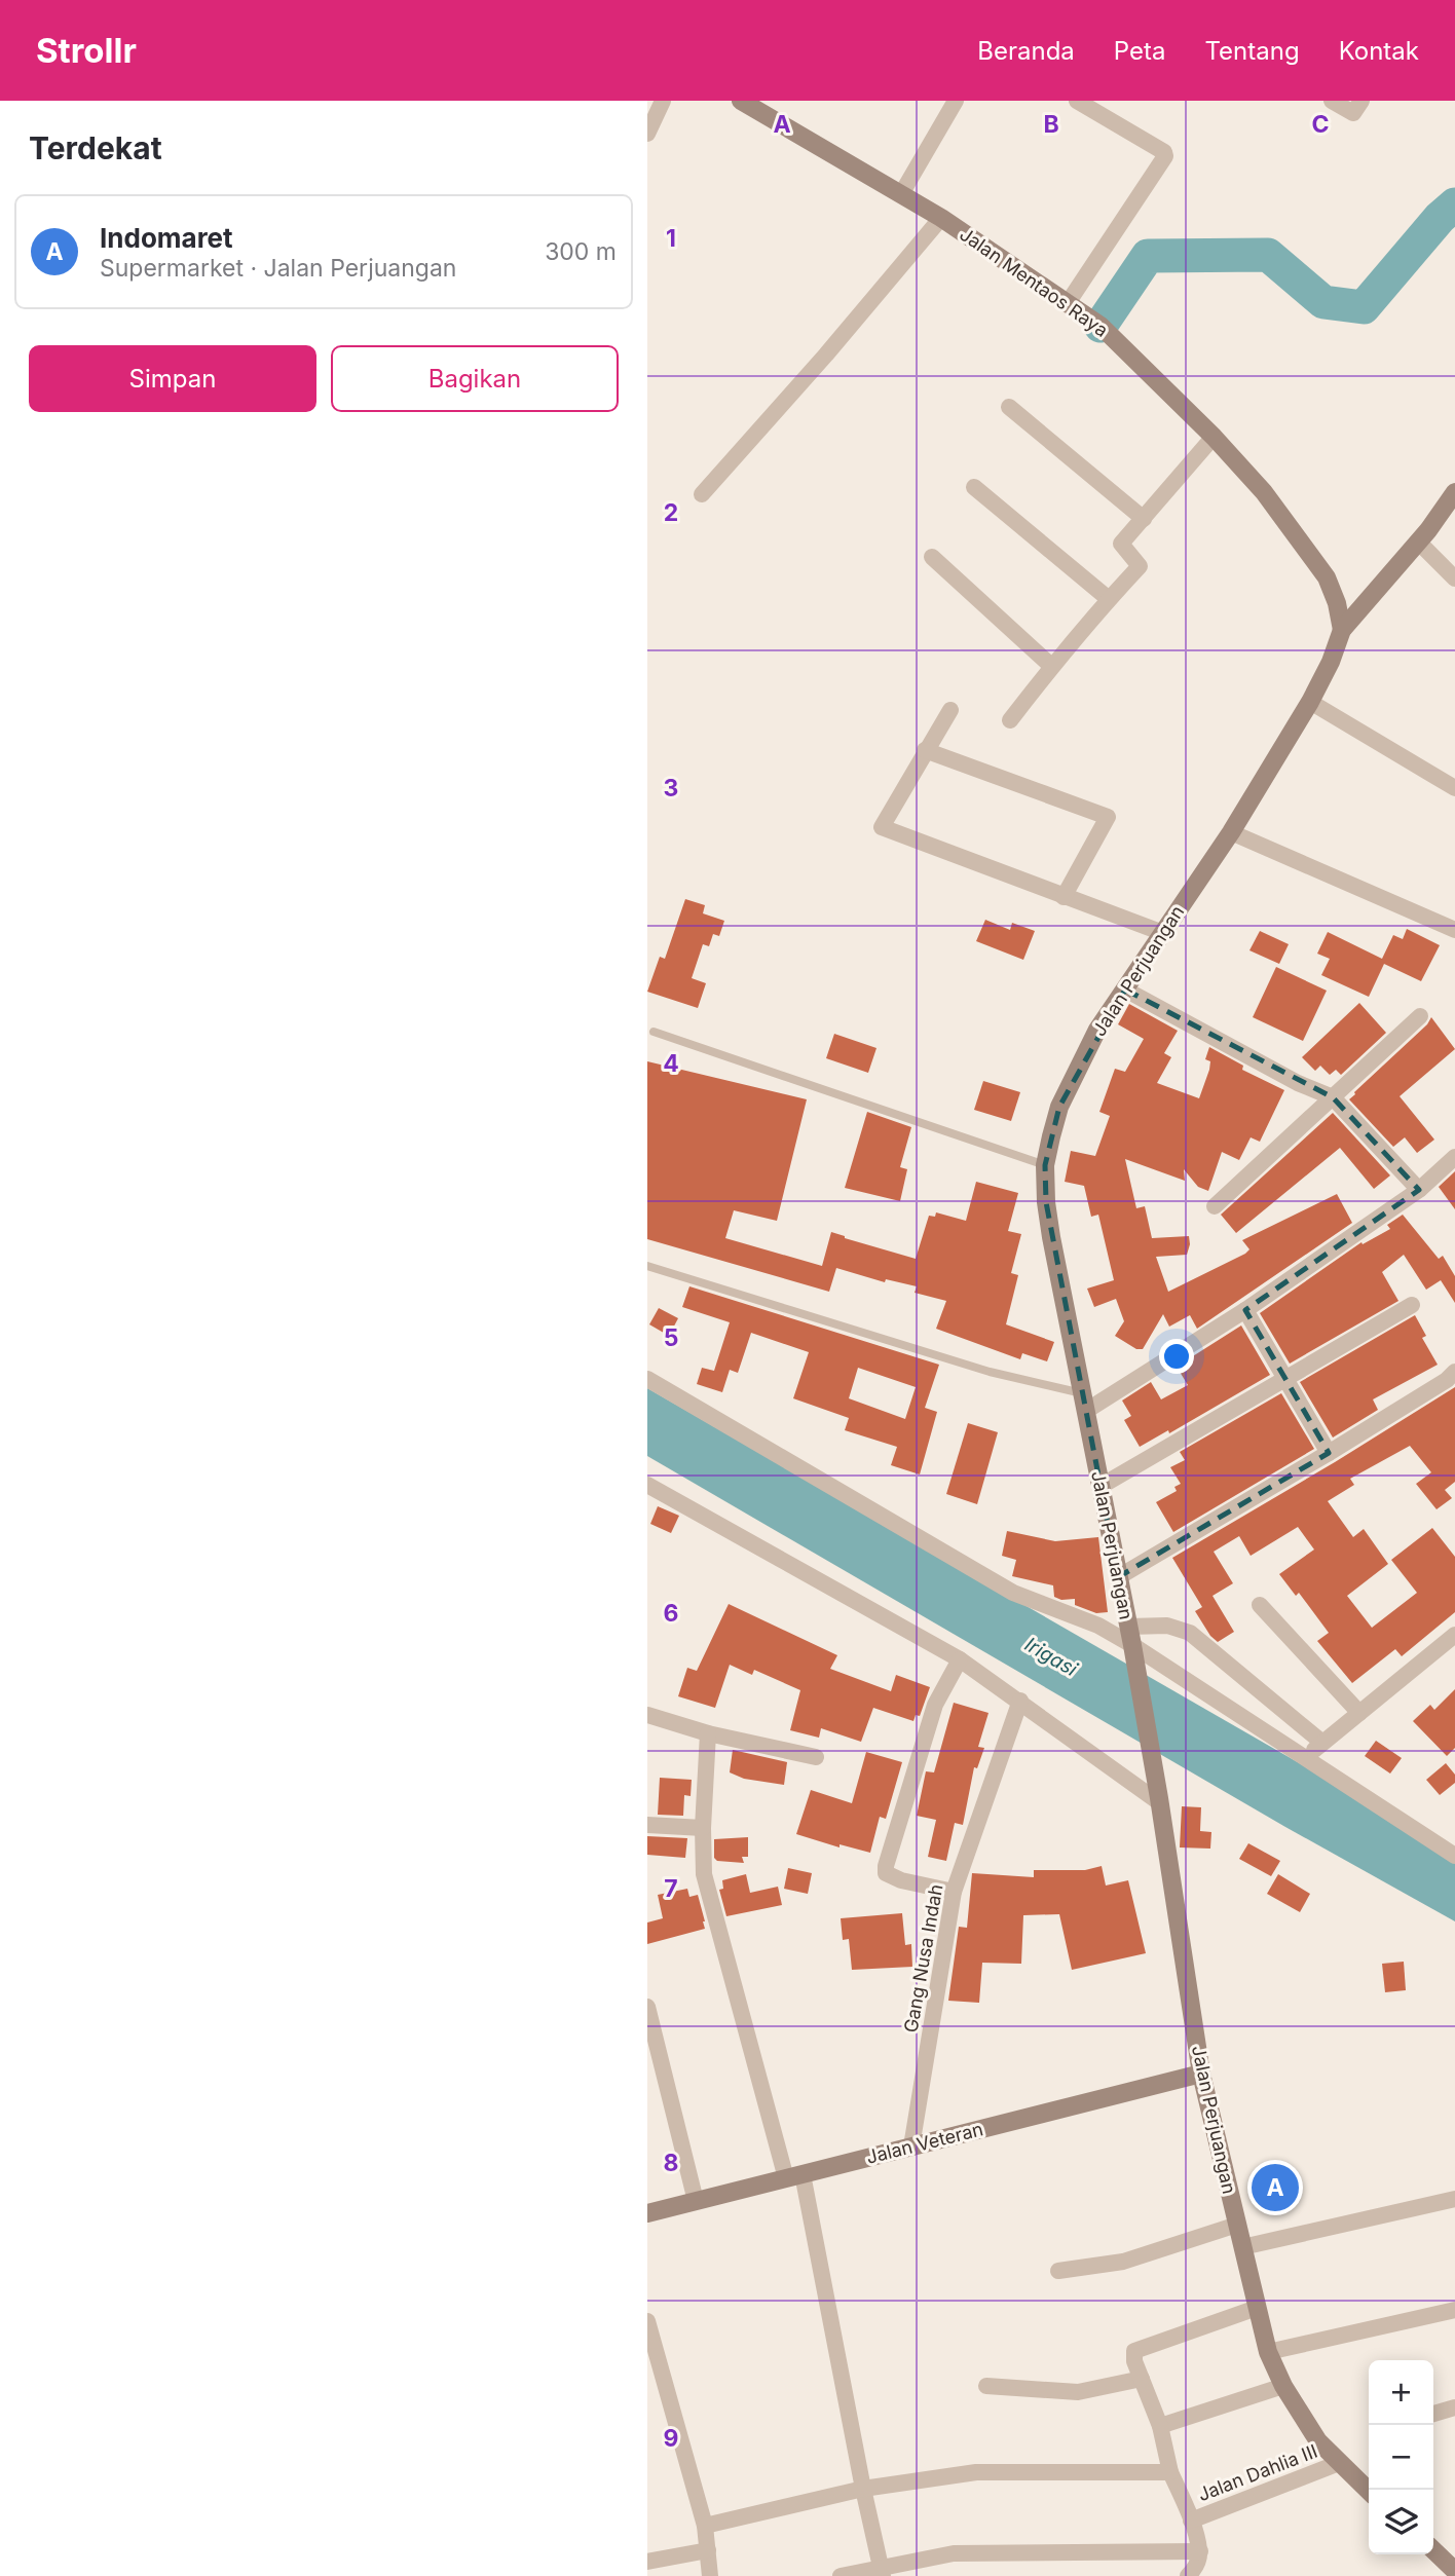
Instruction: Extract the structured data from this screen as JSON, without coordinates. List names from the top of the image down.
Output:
{
  "streets": {
    "main road": ["Jalan Mentaos Raya", "Jalan Perjuangan", "Jalan Veteran"],
    "street": ["Gang Nusa Indah", "Jalan Dahlia III"]
  },
  "crossings": [
    ["Jalan Mentaos Raya", "Jalan Perjuangan"],
    ["Jalan Perjuangan", "Jalan Veteran"],
    ["Jalan Perjuangan", "Jalan Dahlia III"],
    ["Gang Nusa Indah", "Jalan Veteran"]
  ],
  "water": ["Irigasi"],
  "page": {
    "header": "Strollr",
    "nav": [
      "Beranda",
      "Peta",
      "Tentang",
      "Kontak"
    ],
    "heading": "Terdekat",
    "list": [
      {
        "mark": "A",
        "name": "Indomaret",
        "note": "Supermarket · Jalan Perjuangan",
        "value": "300 m"
      }
    ],
    "buttons": ["Simpan", "Bagikan"],
    "pins": "A",
    "map_buttons": ["+", "−"]
  },
  "grid": {
    "columns": ["A", "B", "C"],
    "rows": [
      "1",
      "2",
      "3",
      "4",
      "5",
      "6",
      "7",
      "8",
      "9"
    ]
  }
}
